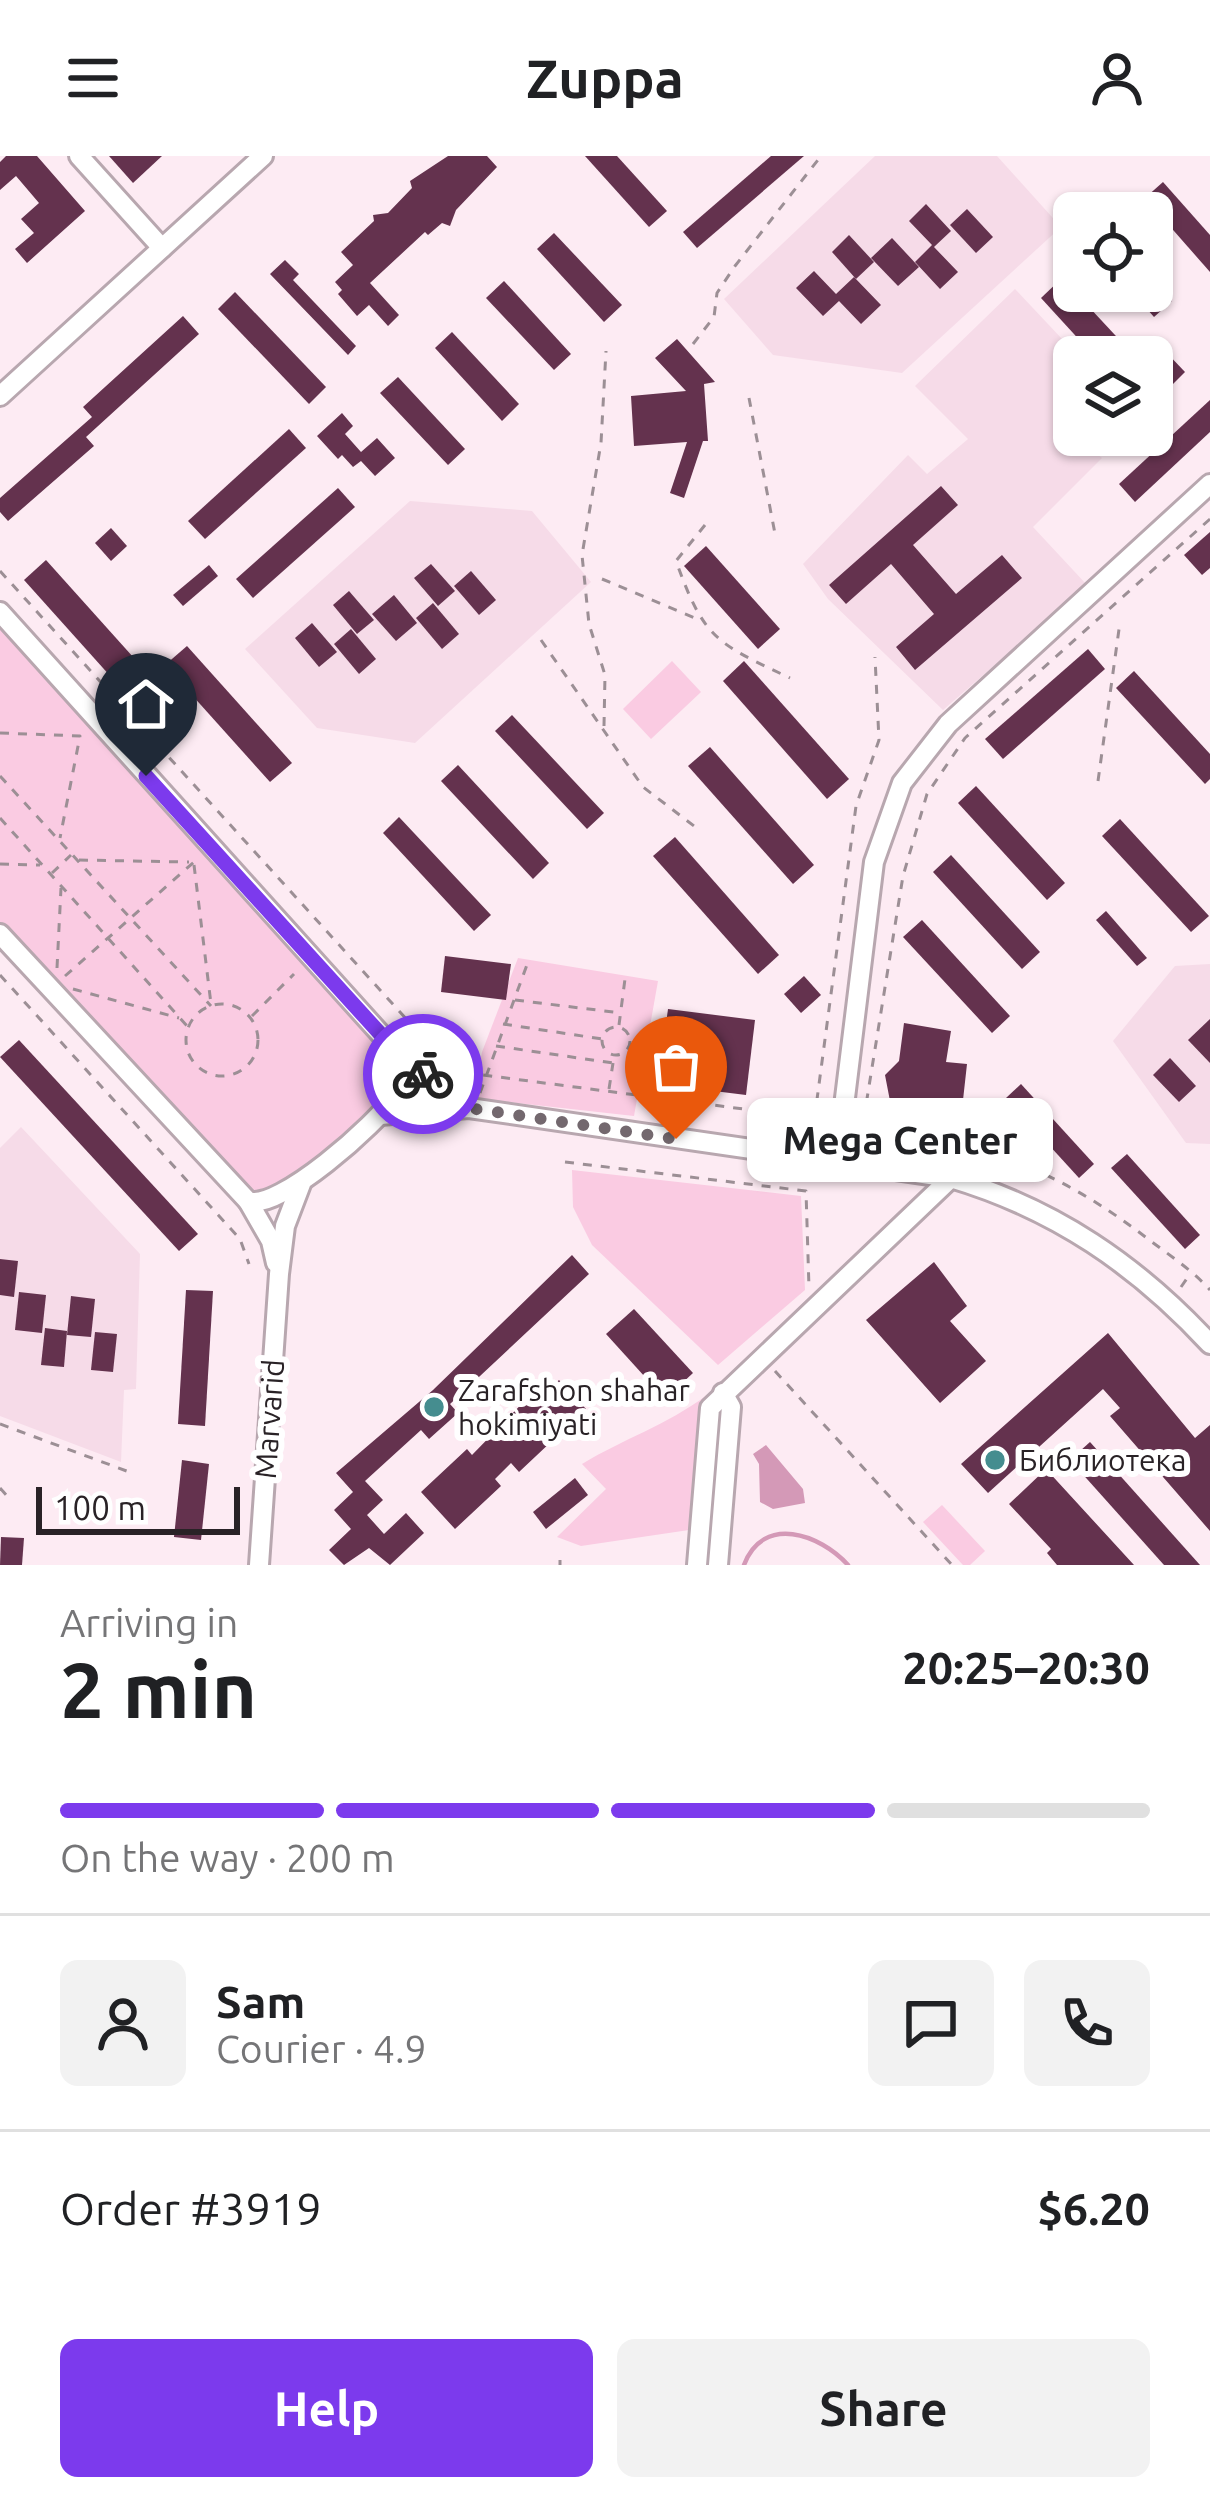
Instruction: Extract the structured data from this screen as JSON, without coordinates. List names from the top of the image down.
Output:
{
  "streets": {
    "street": ["Marvarid"]
  },
  "places": ["Mega Center", "Zarafshon shahar hokimiyati", "Библиотека"],
  "scale_bar": "100 m",
  "page": {
    "header": "Zuppa",
    "bubble": "Mega Center",
    "scale": "100 m",
    "heading": ["2 min", "Arriving in", "20:25–20:30"],
    "panel": [
      "Sam",
      "Courier · 4.9",
      "Order #3919",
      "$6.20"
    ],
    "bar": "On the way · 200 m",
    "buttons": ["Help", "Share"]
  }
}
